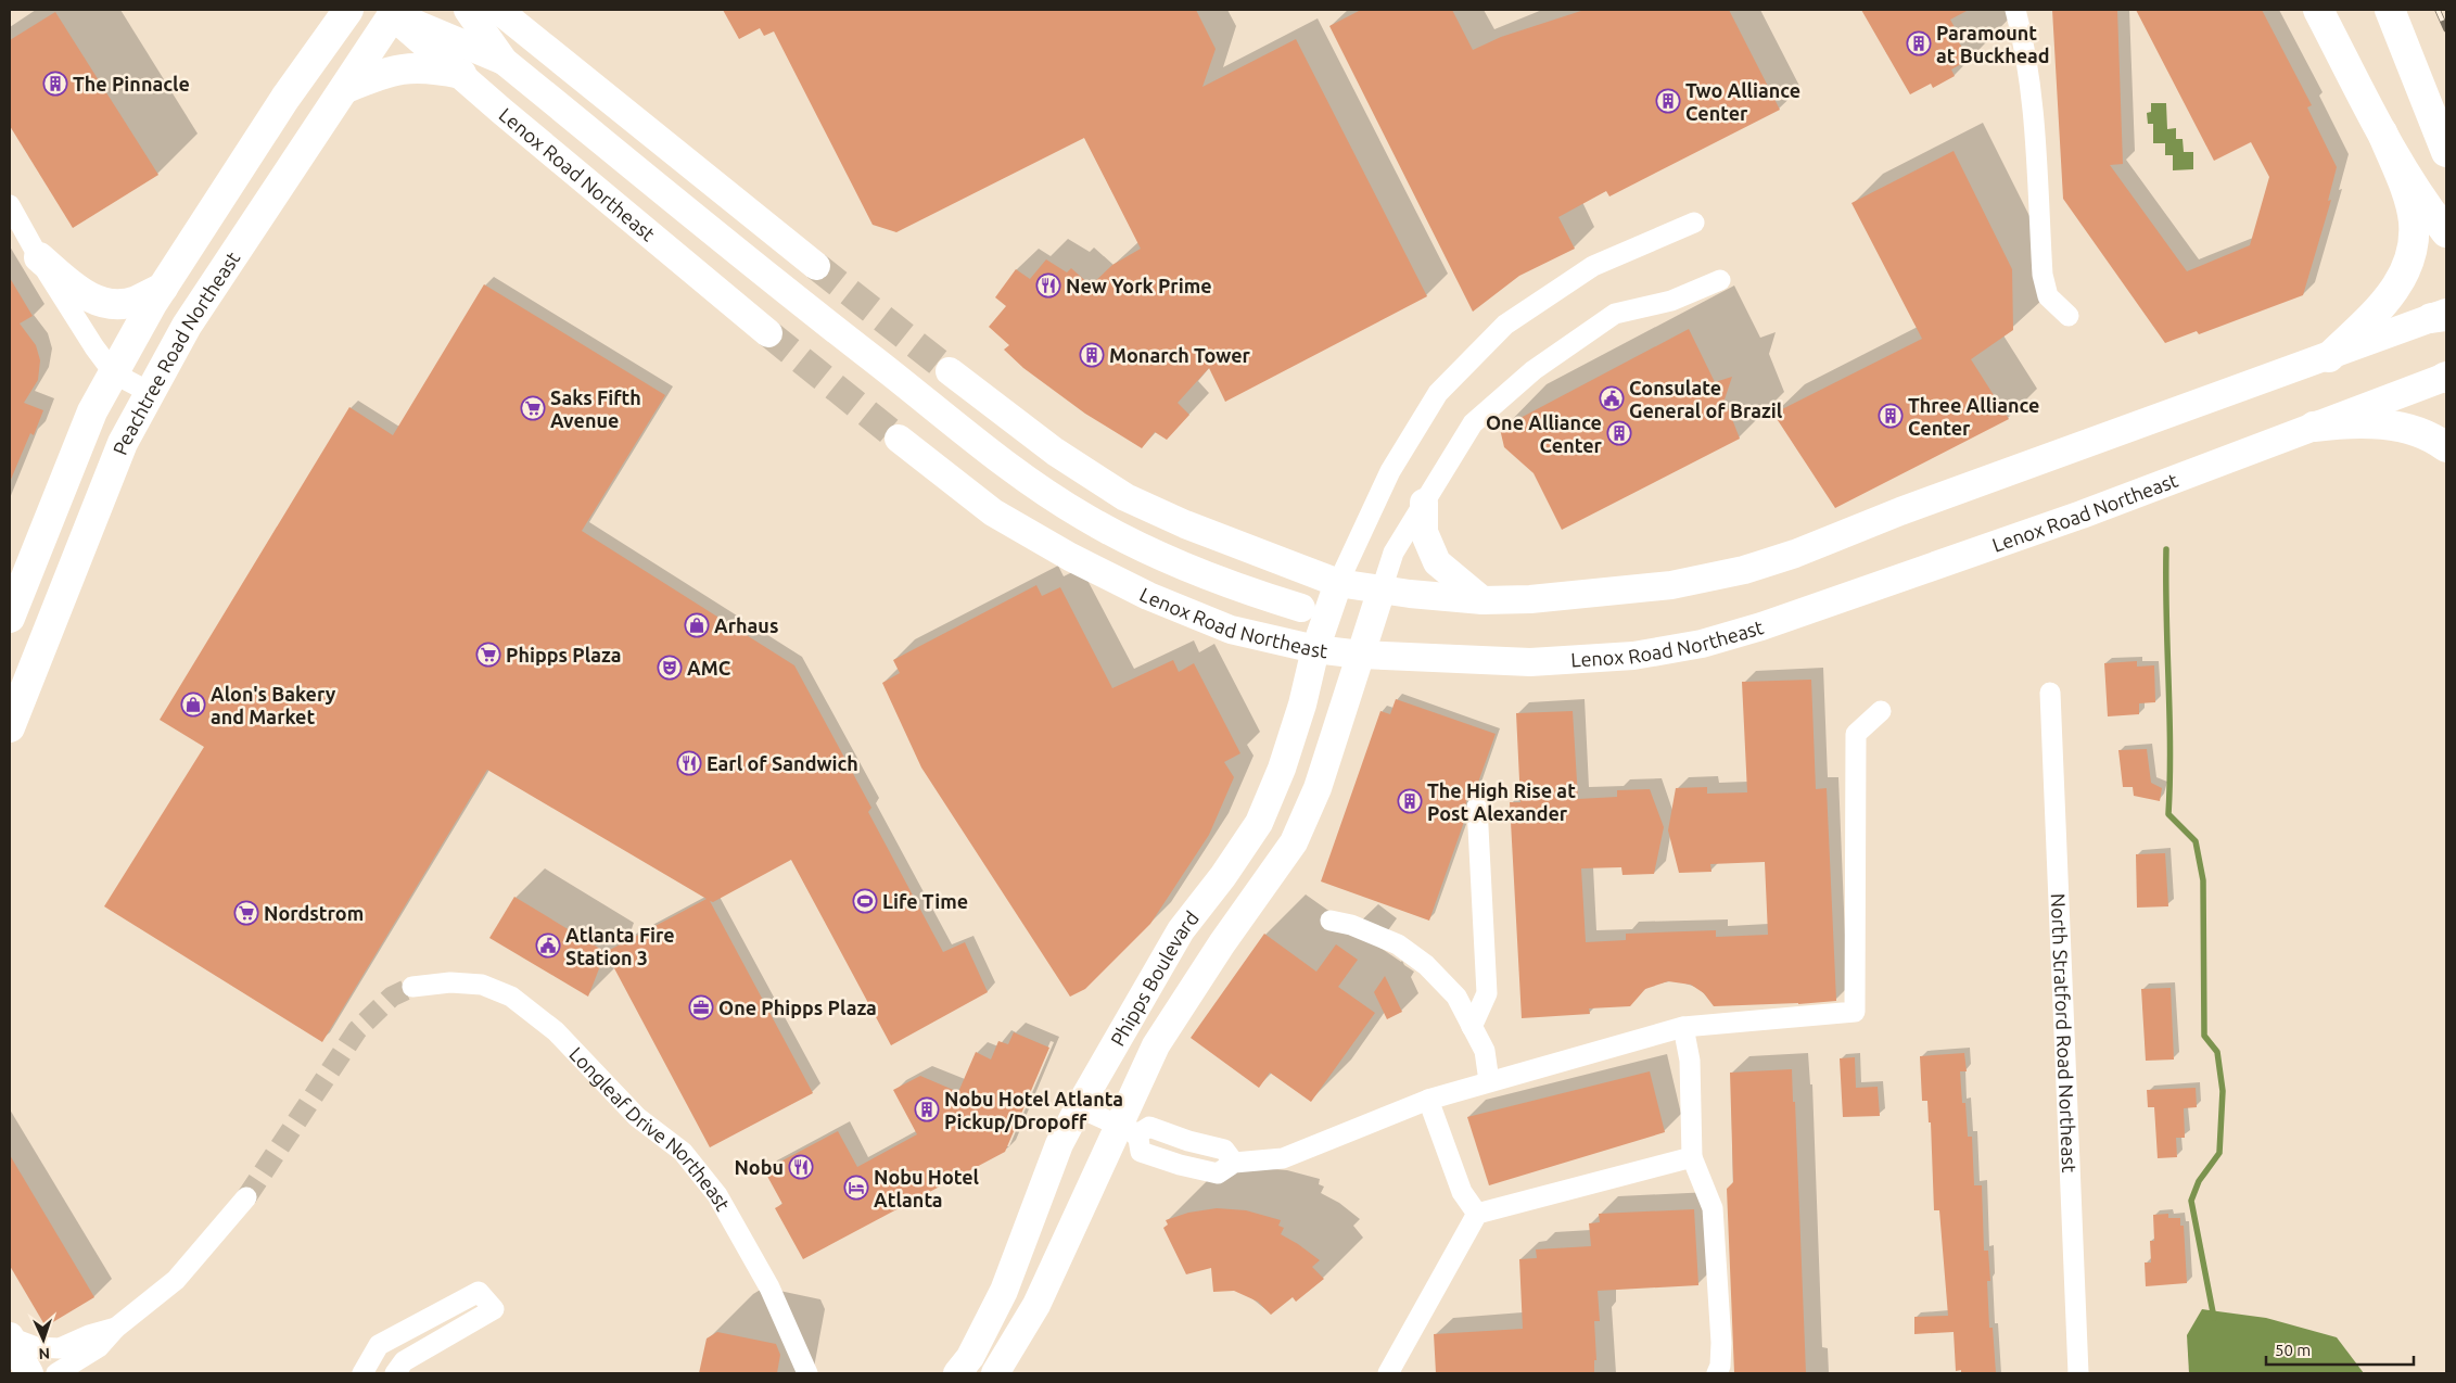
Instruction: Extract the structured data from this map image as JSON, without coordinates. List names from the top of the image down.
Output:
{
  "streets": {
    "highway": ["Peachtree Road Northeast"],
    "main road": ["Lenox Road Northeast", "Phipps Boulevard"],
    "street": ["North Stratford Road Northeast", "Longleaf Drive Northeast"]
  },
  "crossings": [
    ["Lenox Road Northeast", "Peachtree Road Northeast"],
    ["Lenox Road Northeast", "Phipps Boulevard"]
  ],
  "places": {
    "building": [
      "Paramount at Buckhead",
      "The Pinnacle",
      "Two Alliance Center",
      "Monarch Tower",
      "Three Alliance Center",
      "One Alliance Center",
      "The High Rise at Post Alexander",
      "Nobu Hotel Atlanta Pickup/Dropoff"
    ],
    "restaurant": ["New York Prime", "Earl of Sandwich", "Nobu"],
    "public building": ["Consulate General of Brazil", "Atlanta Fire Station 3"],
    "supermarket": ["Saks Fifth Avenue", "Phipps Plaza", "Nordstrom"],
    "shop": ["Arhaus", "Alon's Bakery and Market"],
    "theatre": ["AMC"],
    "sports": ["Life Time"],
    "office": ["One Phipps Plaza"],
    "hotel": ["Nobu Hotel Atlanta"]
  },
  "scale_bar": "50 m",
  "north": "bottom"
}
